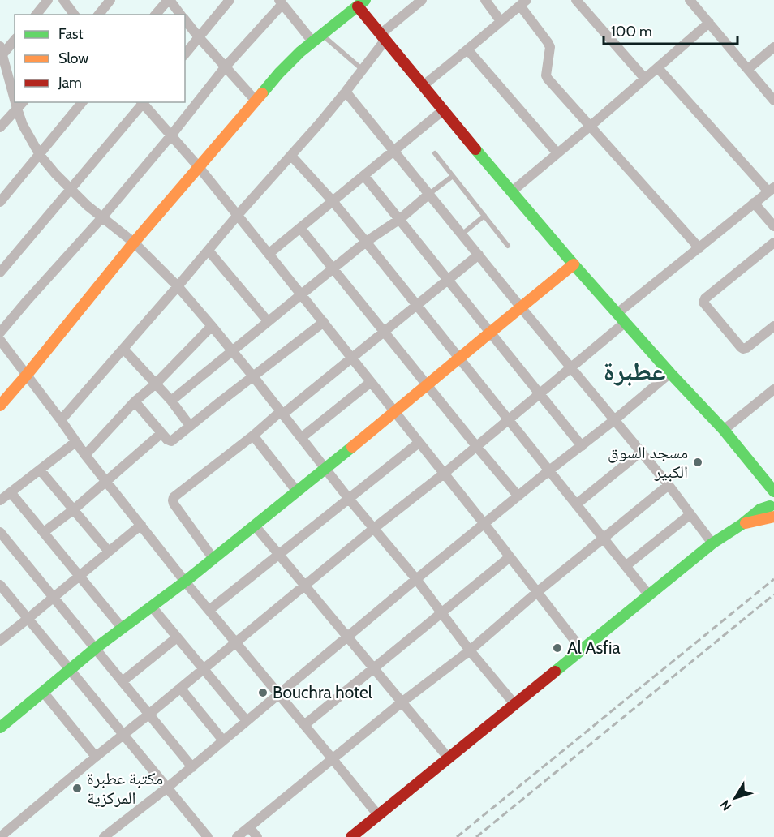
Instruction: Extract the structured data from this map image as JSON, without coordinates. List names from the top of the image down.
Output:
{
  "districts": ["عطبرة"],
  "places": [
    "مسجد السوق الكبير",
    "Al Asfia",
    "Bouchra hotel",
    "مكتبة عطبرة المركزية"
  ],
  "legend": ["Fast", "Slow", "Jam"],
  "scale_bar": "100 m",
  "north": "bottom left"
}
